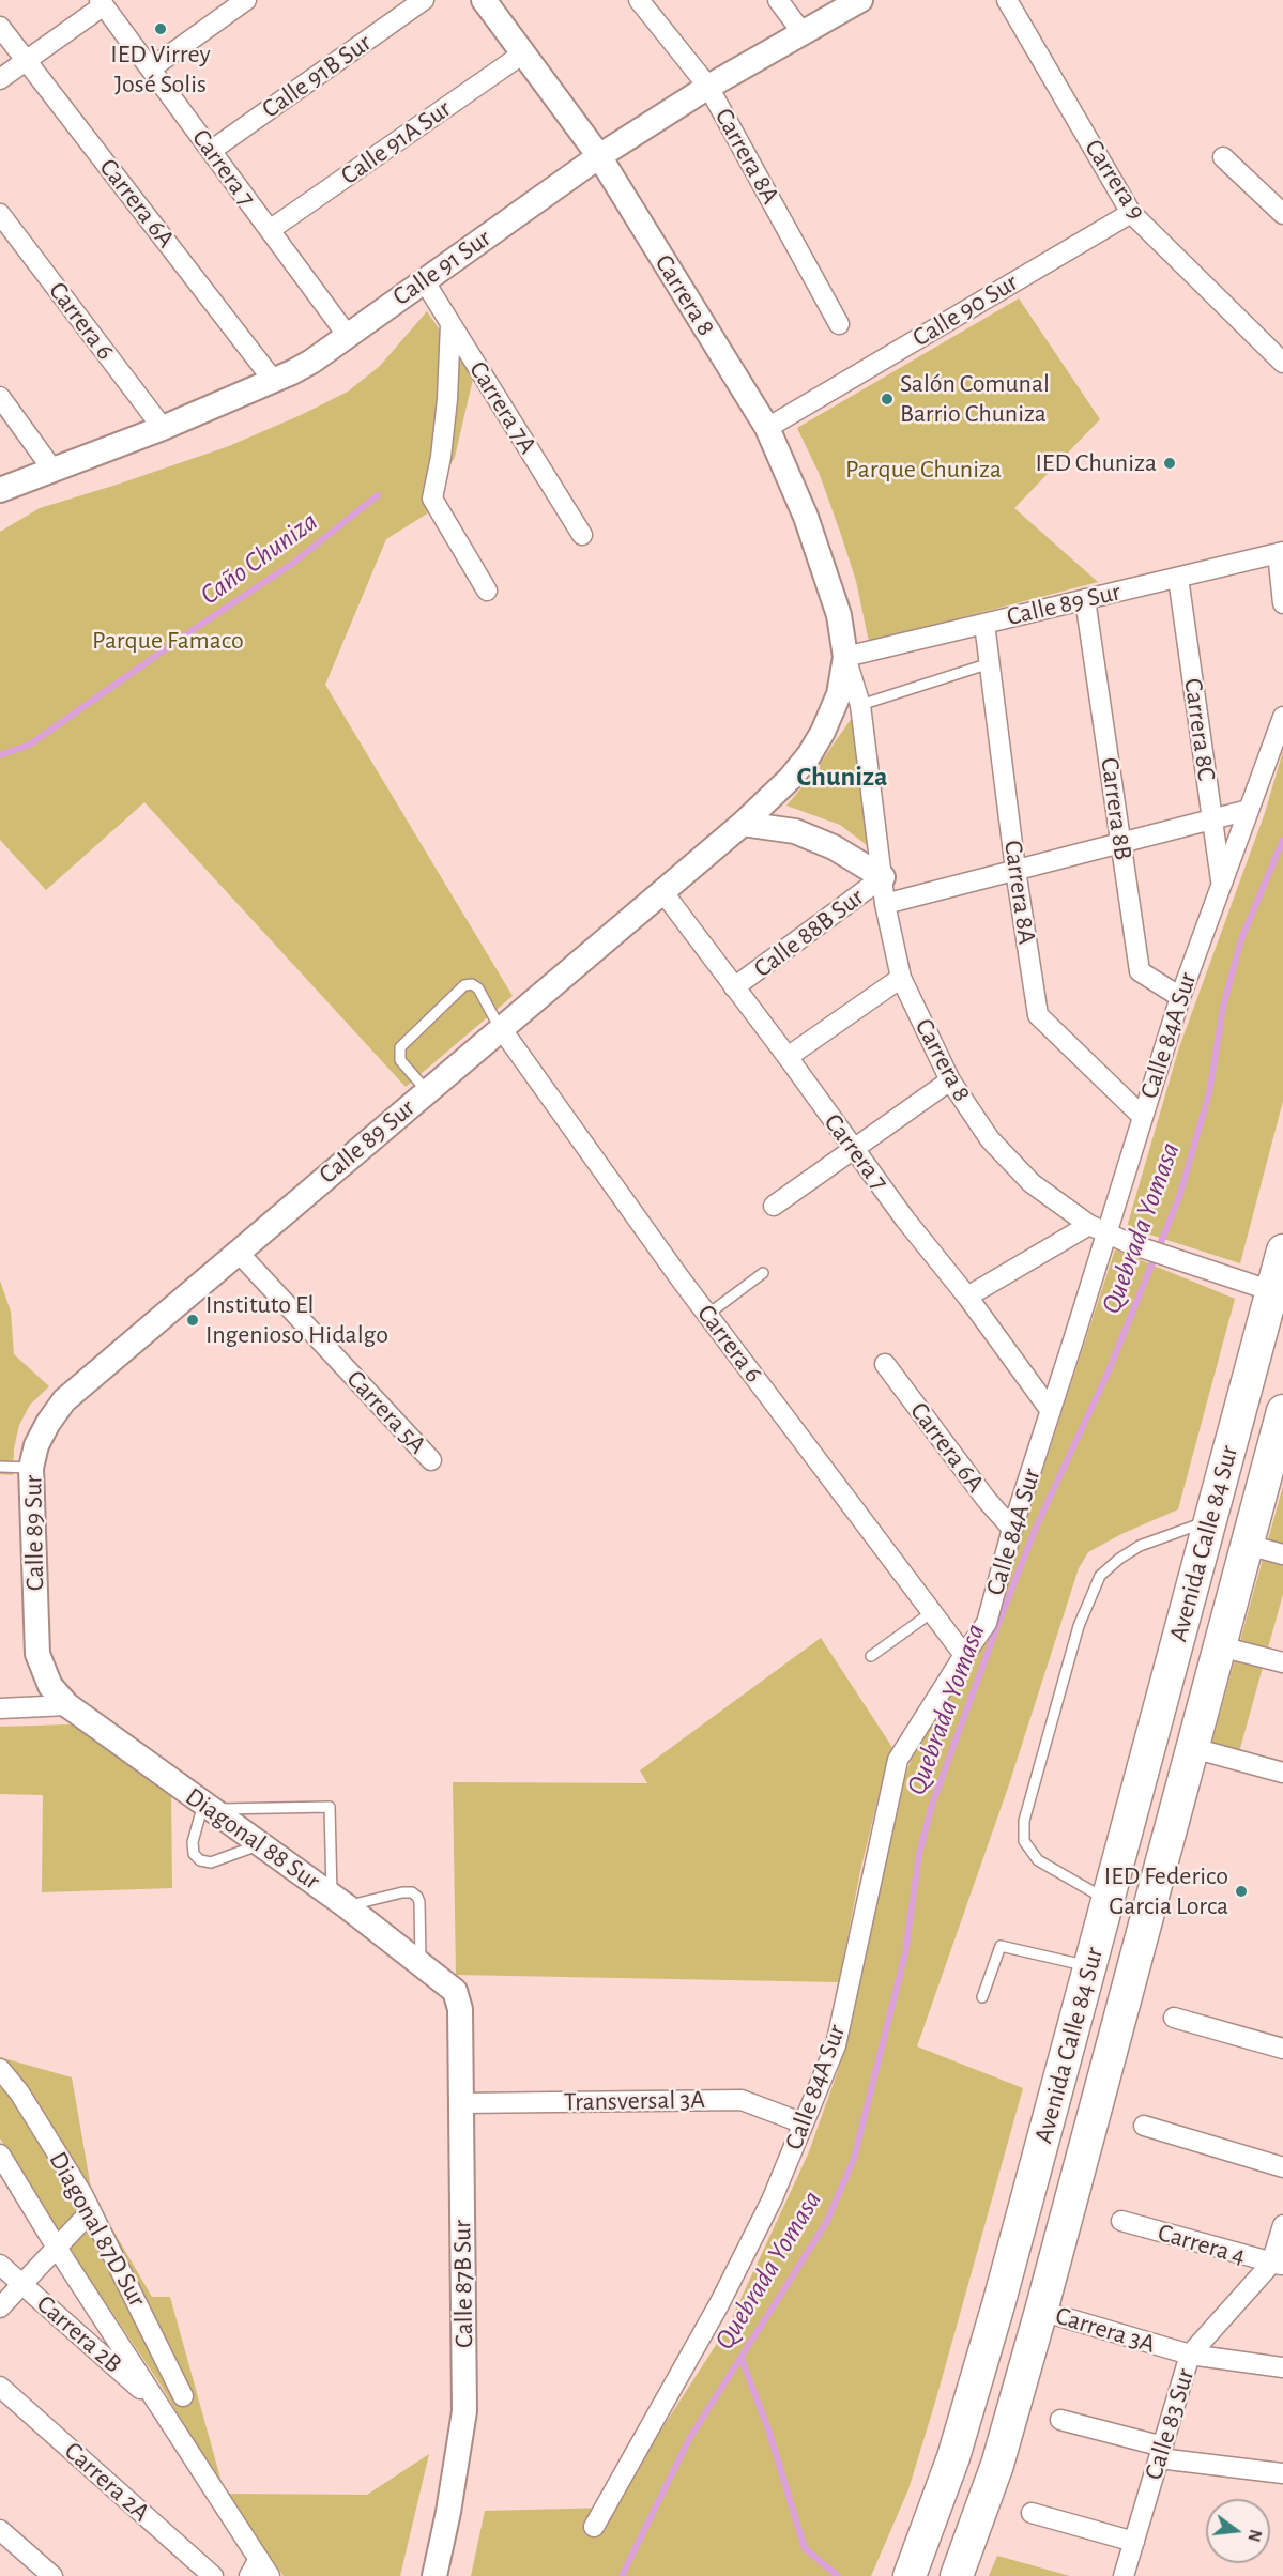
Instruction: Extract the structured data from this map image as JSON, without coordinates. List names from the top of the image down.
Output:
{
  "streets": {
    "highway": ["Avenida Calle 84 Sur"],
    "street": [
      "Calle 91B Sur",
      "Calle 91A Sur",
      "Carrera 8A",
      "Carrera 7",
      "Carrera 9",
      "Carrera 6A",
      "Calle 91 Sur",
      "Carrera 8",
      "Calle 90 Sur",
      "Carrera 6",
      "Carrera 7A",
      "Calle 89 Sur",
      "Carrera 8C",
      "Carrera 8B",
      "Calle 88B Sur",
      "Calle 84A Sur",
      "Carrera 5A",
      "Diagonal 88 Sur",
      "Transversal 3A",
      "Diagonal 87D Sur",
      "Carrera 4",
      "Calle 87B Sur",
      "Carrera 3A",
      "Carrera 2B",
      "Calle 83 Sur",
      "Carrera 2A"
    ]
  },
  "crossings": [
    ["Calle 91B Sur", "Carrera 7"],
    ["Calle 91A Sur", "Carrera 7"],
    ["Calle 91A Sur", "Carrera 8"],
    ["Carrera 8A", "Calle 91 Sur"],
    ["Carrera 8A", "Calle 89 Sur"],
    ["Carrera 8A", "Calle 88B Sur"],
    ["Carrera 8A", "Calle 84A Sur"],
    ["Carrera 7", "Calle 91 Sur"],
    ["Carrera 7", "Calle 89 Sur"],
    ["Carrera 7", "Calle 88B Sur"],
    ["Carrera 7", "Calle 84A Sur"],
    ["Carrera 9", "Calle 90 Sur"],
    ["Carrera 6A", "Calle 91 Sur"],
    ["Carrera 6A", "Calle 84A Sur"],
    ["Calle 91 Sur", "Carrera 8"],
    ["Calle 91 Sur", "Carrera 6"],
    ["Calle 91 Sur", "Carrera 7A"],
    ["Carrera 8", "Calle 90 Sur"],
    ["Carrera 8", "Calle 89 Sur"],
    ["Carrera 8", "Calle 88B Sur"],
    ["Carrera 8", "Calle 84A Sur"],
    ["Carrera 8", "Avenida Calle 84 Sur"],
    ["Carrera 6", "Calle 89 Sur"],
    ["Carrera 6", "Calle 84A Sur"],
    ["Calle 89 Sur", "Carrera 8C"],
    ["Calle 89 Sur", "Carrera 8B"],
    ["Calle 89 Sur", "Carrera 5A"],
    ["Calle 89 Sur", "Diagonal 88 Sur"],
    ["Carrera 8C", "Calle 88B Sur"],
    ["Carrera 8C", "Calle 84A Sur"],
    ["Carrera 8B", "Calle 88B Sur"],
    ["Carrera 8B", "Calle 84A Sur"],
    ["Calle 88B Sur", "Calle 84A Sur"],
    ["Calle 84A Sur", "Transversal 3A"],
    ["Avenida Calle 84 Sur", "Carrera 3A"],
    ["Diagonal 88 Sur", "Calle 87B Sur"],
    ["Transversal 3A", "Calle 87B Sur"],
    ["Diagonal 87D Sur", "Carrera 2B"],
    ["Carrera 4", "Calle 83 Sur"],
    ["Carrera 3A", "Calle 83 Sur"]
  ],
  "districts": ["Chuniza"],
  "water": ["Caño Chuniza", "Quebrada Yomasa"],
  "parks": ["Parque Chuniza", "Parque Famaco"],
  "places": [
    "IED Virrey José Solis",
    "Salón Comunal Barrio Chuniza",
    "IED Chuniza",
    "Instituto El Ingenioso Hidalgo",
    "IED Federico Garcia Lorca"
  ],
  "north": "right"
}
